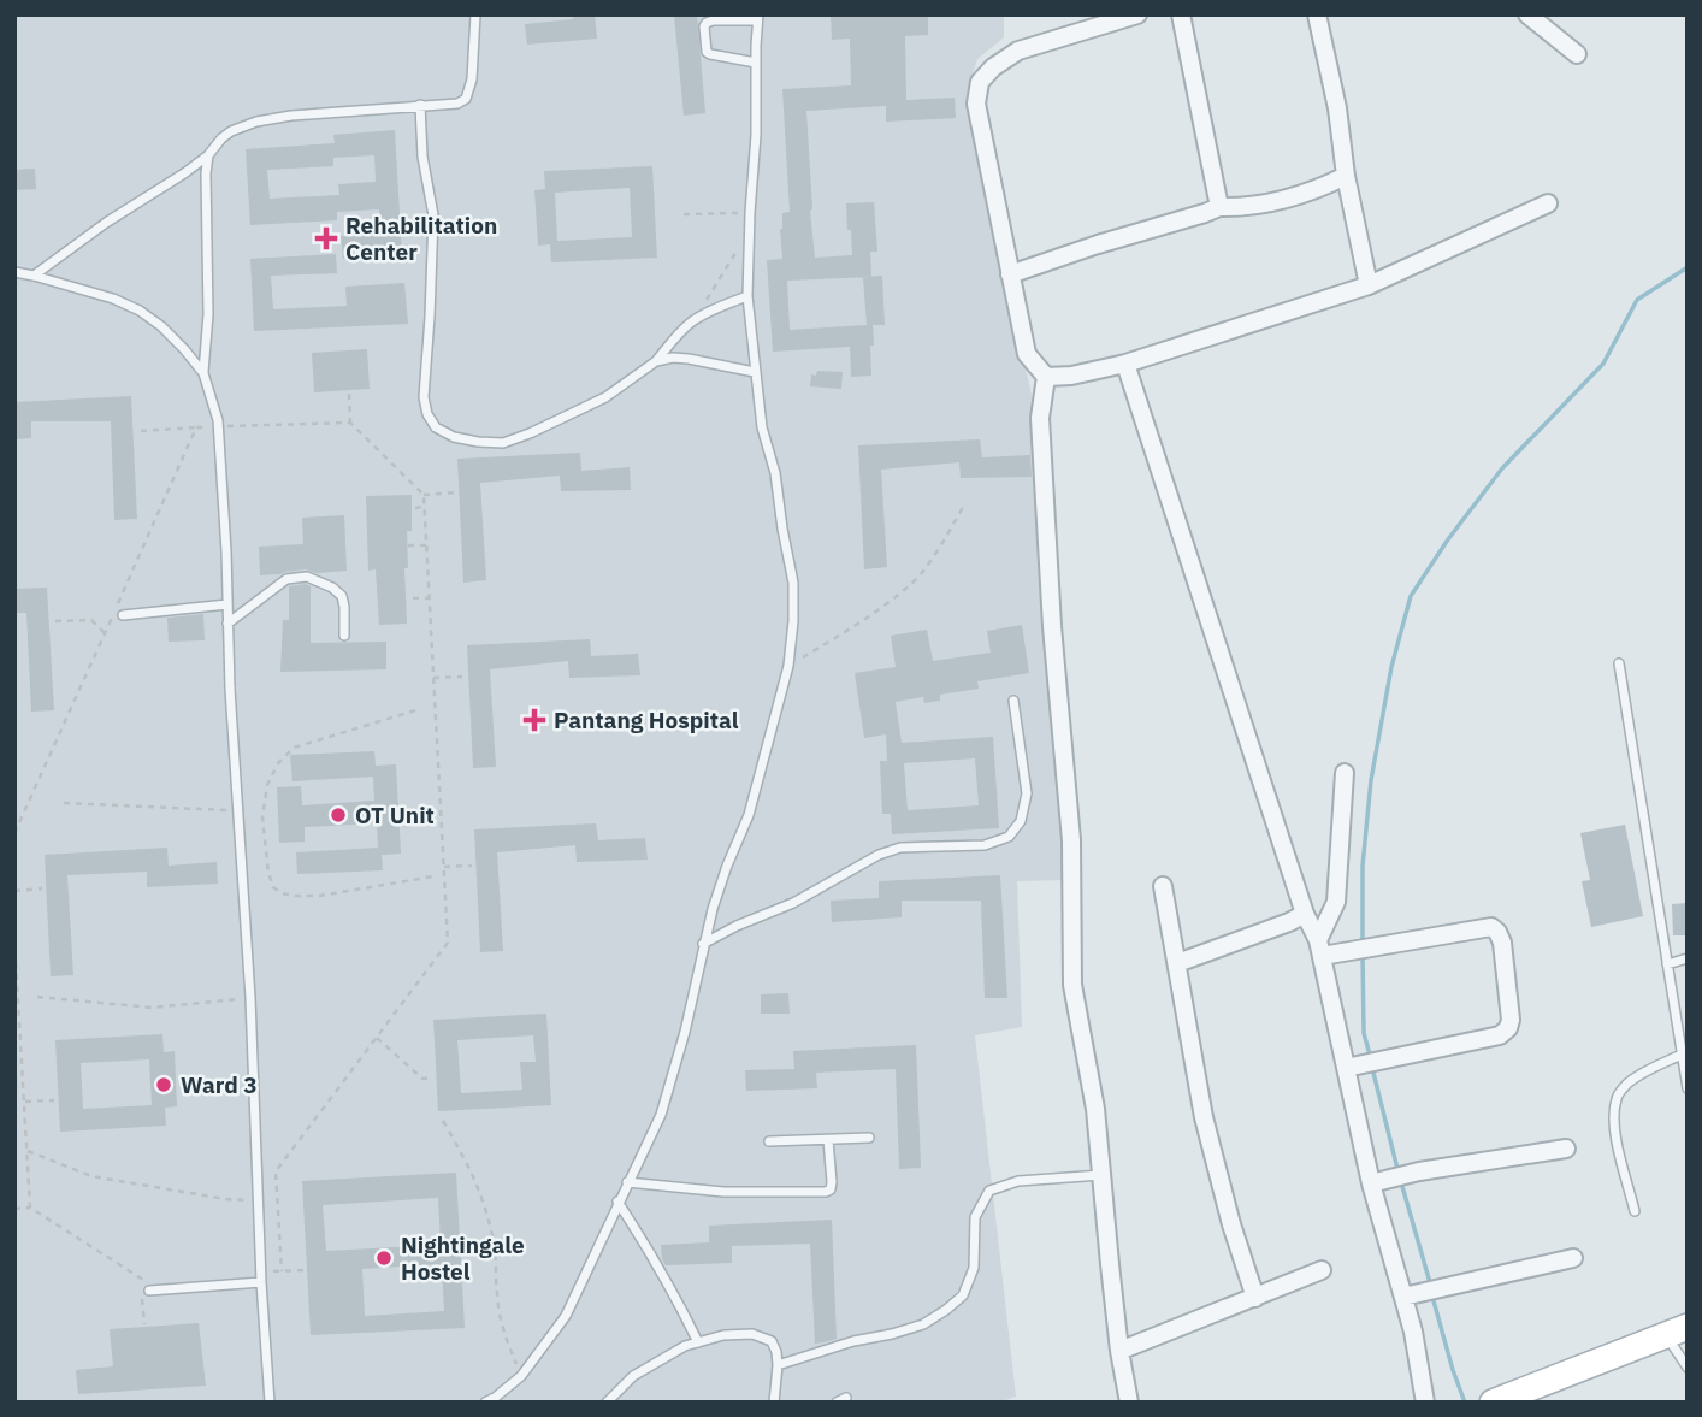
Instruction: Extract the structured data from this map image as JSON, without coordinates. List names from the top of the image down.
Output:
{
  "places": {
    "health": ["Rehabilitation Center", "Pantang Hospital"],
    "other": ["OT Unit", "Ward 3", "Nightingale Hostel"]
  }
}
